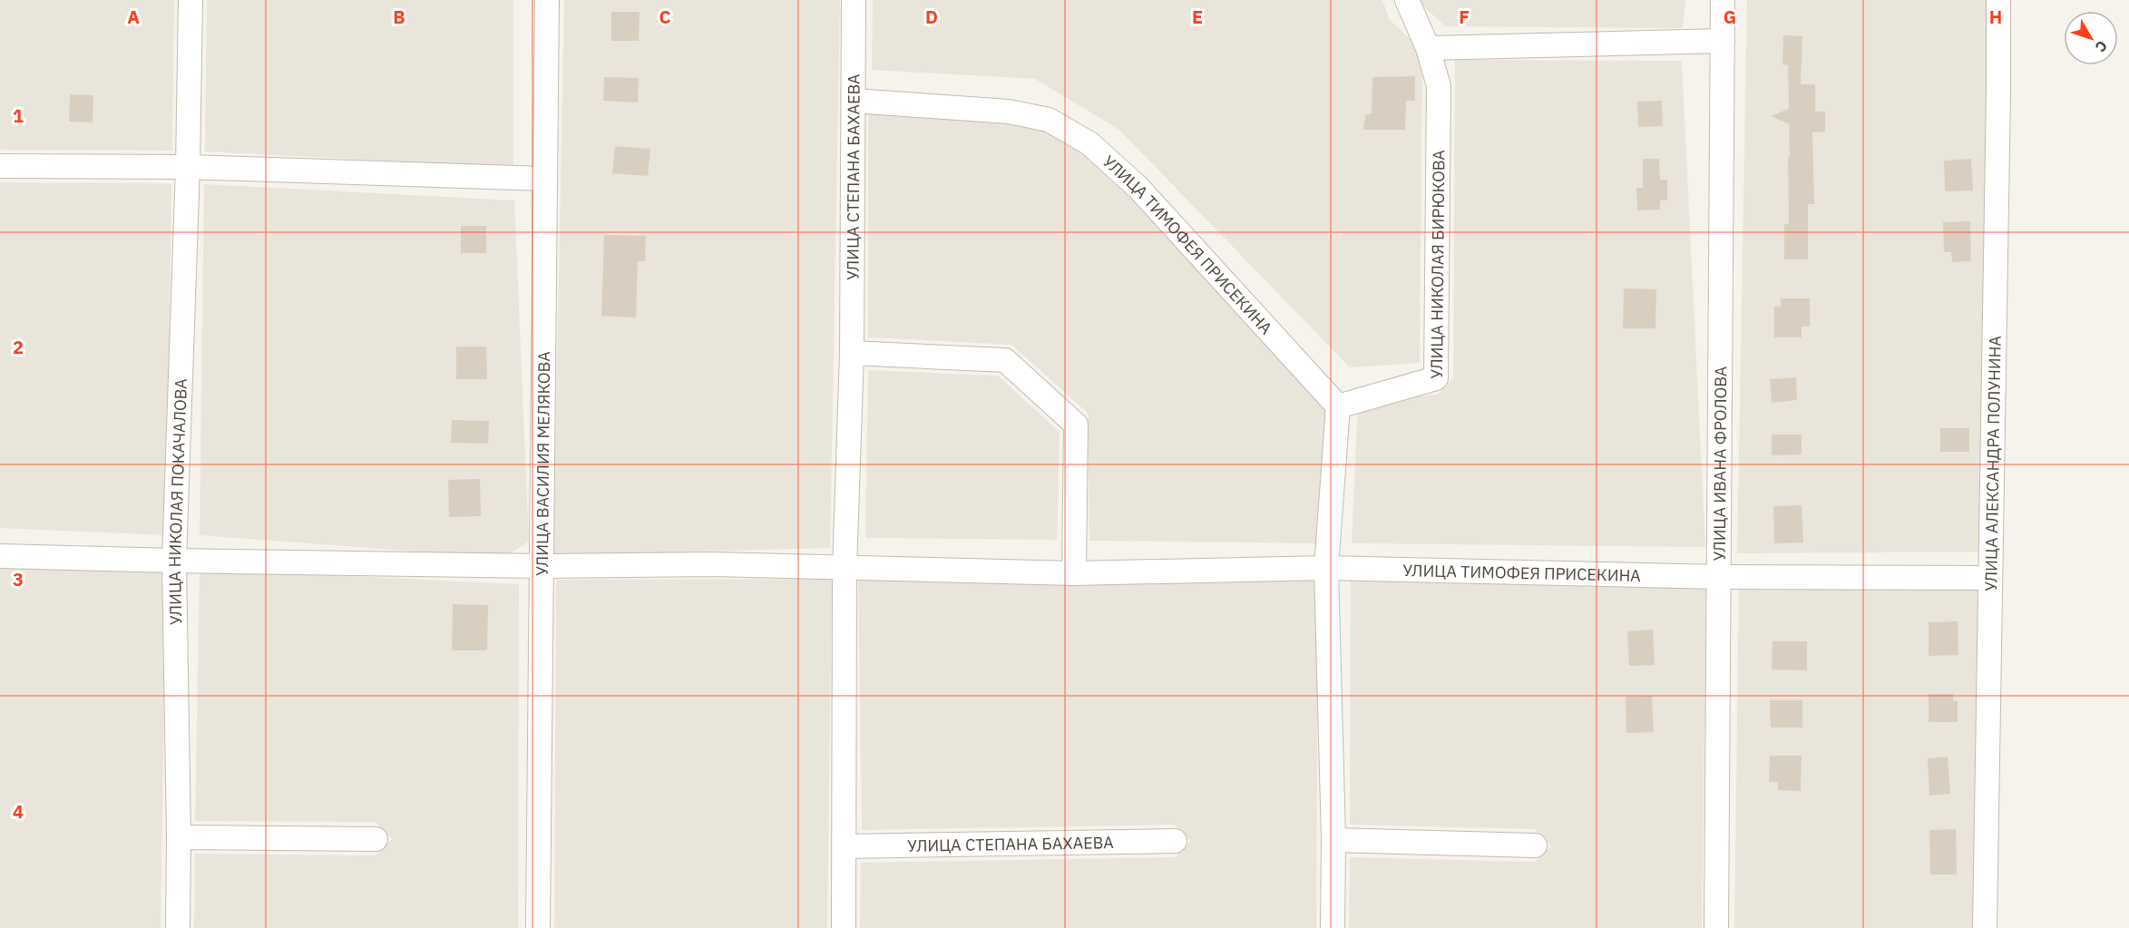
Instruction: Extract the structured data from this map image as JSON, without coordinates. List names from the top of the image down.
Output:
{
  "streets": {
    "street": [
      "УЛИЦА СТЕПАНА БАХАЕВА",
      "УЛИЦА ТИМОФЕЯ ПРИСЕКИНА",
      "УЛИЦА НИКОЛАЯ БИРЮКОВА",
      "УЛИЦА АЛЕКСАНДРА ПОЛУНИНА",
      "УЛИЦА ВАСИЛИЯ МЕЛЯКОВА",
      "УЛИЦА ИВАНА ФРОЛОВА",
      "УЛИЦА НИКОЛАЯ ПОКАЧАЛОВА"
    ]
  },
  "crossings": [
    ["УЛИЦА СТЕПАНА БАХАЕВА", "УЛИЦА ТИМОФЕЯ ПРИСЕКИНА"],
    ["УЛИЦА ТИМОФЕЯ ПРИСЕКИНА", "УЛИЦА НИКОЛАЯ БИРЮКОВА"],
    ["УЛИЦА ТИМОФЕЯ ПРИСЕКИНА", "УЛИЦА АЛЕКСАНДРА ПОЛУНИНА"],
    ["УЛИЦА ТИМОФЕЯ ПРИСЕКИНА", "УЛИЦА ИВАНА ФРОЛОВА"]
  ],
  "north": "bottom right",
  "grid": {
    "columns": [
      "A",
      "B",
      "C",
      "D",
      "E",
      "F",
      "G",
      "H"
    ],
    "rows": [
      "1",
      "2",
      "3",
      "4"
    ]
  }
}
